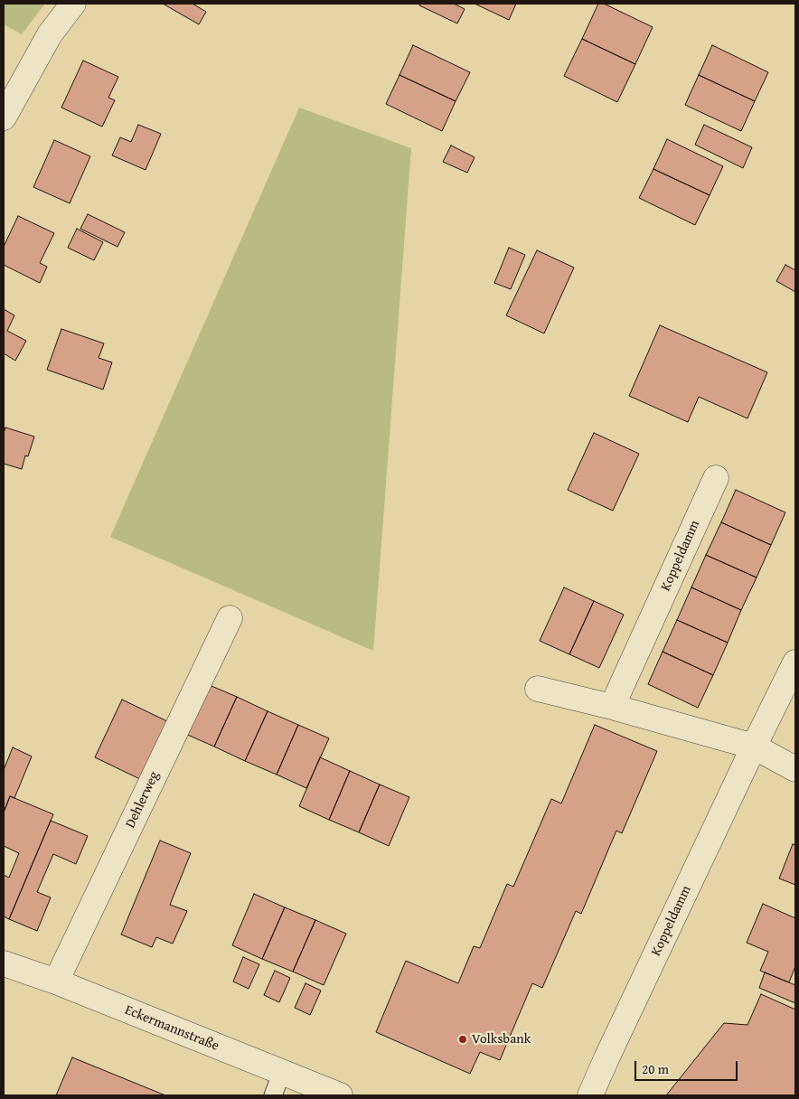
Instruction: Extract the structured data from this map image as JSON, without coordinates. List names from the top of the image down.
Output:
{
  "streets": {
    "street": ["Koppeldamm", "Dehlerweg", "Eckermannstraße"]
  },
  "crossings": [
    ["Dehlerweg", "Eckermannstraße"]
  ],
  "places": ["Volksbank"],
  "scale_bar": "20 m"
}
